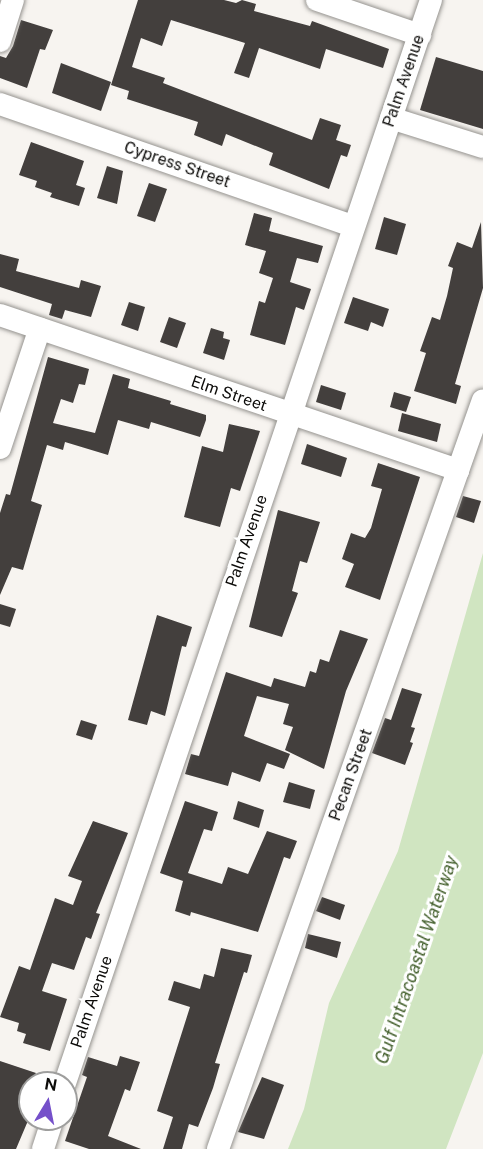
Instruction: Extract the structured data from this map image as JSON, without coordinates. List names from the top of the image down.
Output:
{
  "streets": {
    "street": [
      "Palm Avenue",
      "Cypress Street",
      "Elm Street",
      "Pecan Street"
    ]
  },
  "crossings": [
    ["Palm Avenue", "Cypress Street"],
    ["Palm Avenue", "Elm Street"],
    ["Elm Street", "Pecan Street"]
  ],
  "water": ["Gulf Intracoastal Waterway"],
  "north": "top"
}
